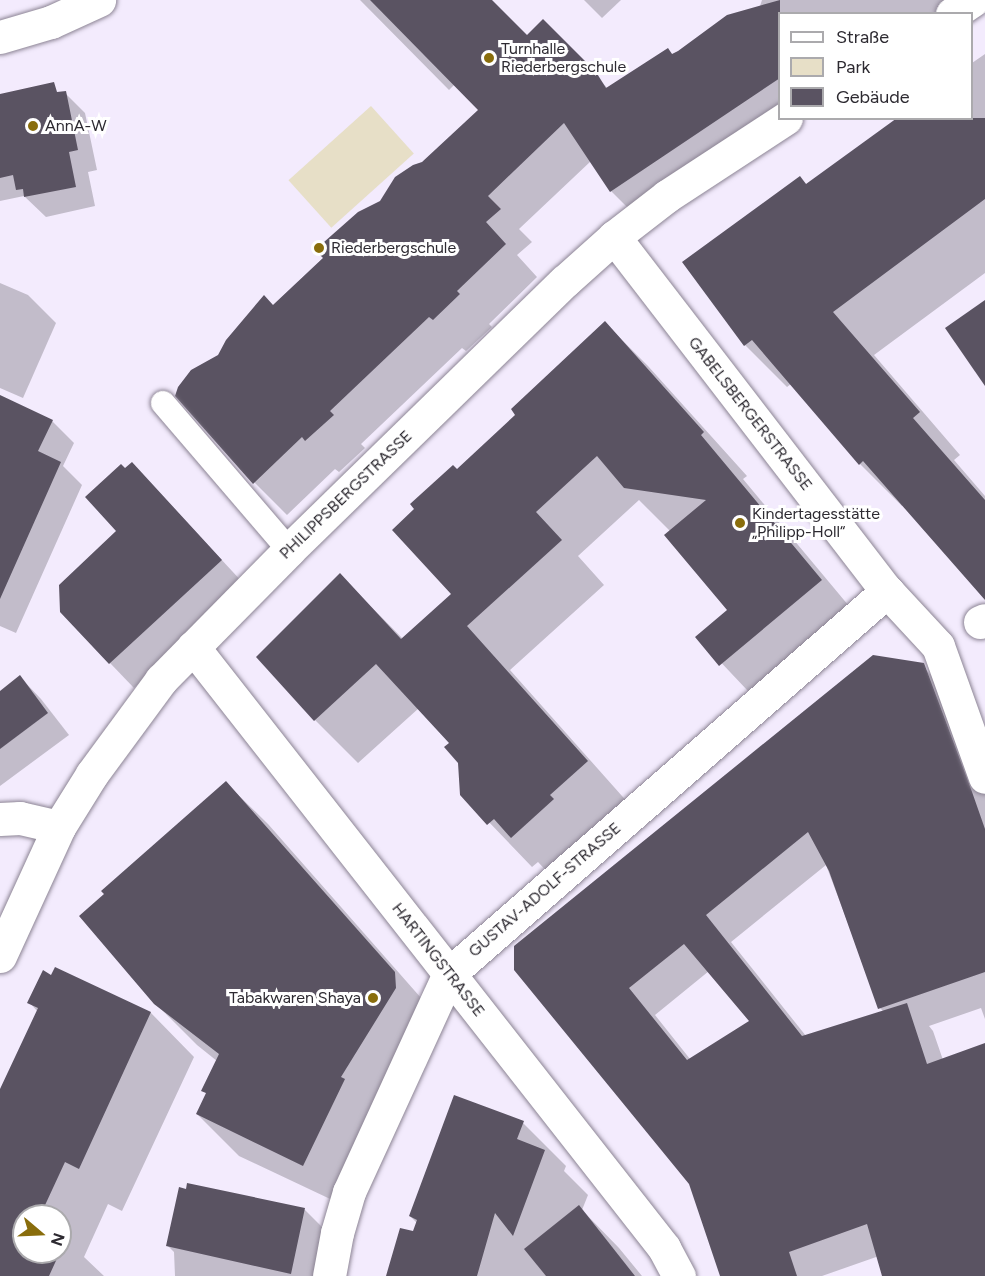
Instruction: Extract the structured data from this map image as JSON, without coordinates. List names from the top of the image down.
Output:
{
  "streets": {
    "street": [
      "GABELSBERGERSTRASSE",
      "PHILIPPSBERGSTRASSE",
      "GUSTAV-ADOLF-STRASSE",
      "HARTINGSTRASSE"
    ]
  },
  "crossings": [
    ["GABELSBERGERSTRASSE", "PHILIPPSBERGSTRASSE"],
    ["GABELSBERGERSTRASSE", "GUSTAV-ADOLF-STRASSE"],
    ["PHILIPPSBERGSTRASSE", "HARTINGSTRASSE"],
    ["GUSTAV-ADOLF-STRASSE", "HARTINGSTRASSE"]
  ],
  "places": [
    "Turnhalle Riederbergschule",
    "AnnA-W",
    "Riederbergschule",
    "Kindertagesstätte „Philipp-Holl“",
    "Tabakwaren Shaya"
  ],
  "legend": ["Straße", "Park", "Gebäude"],
  "north": "right"
}
